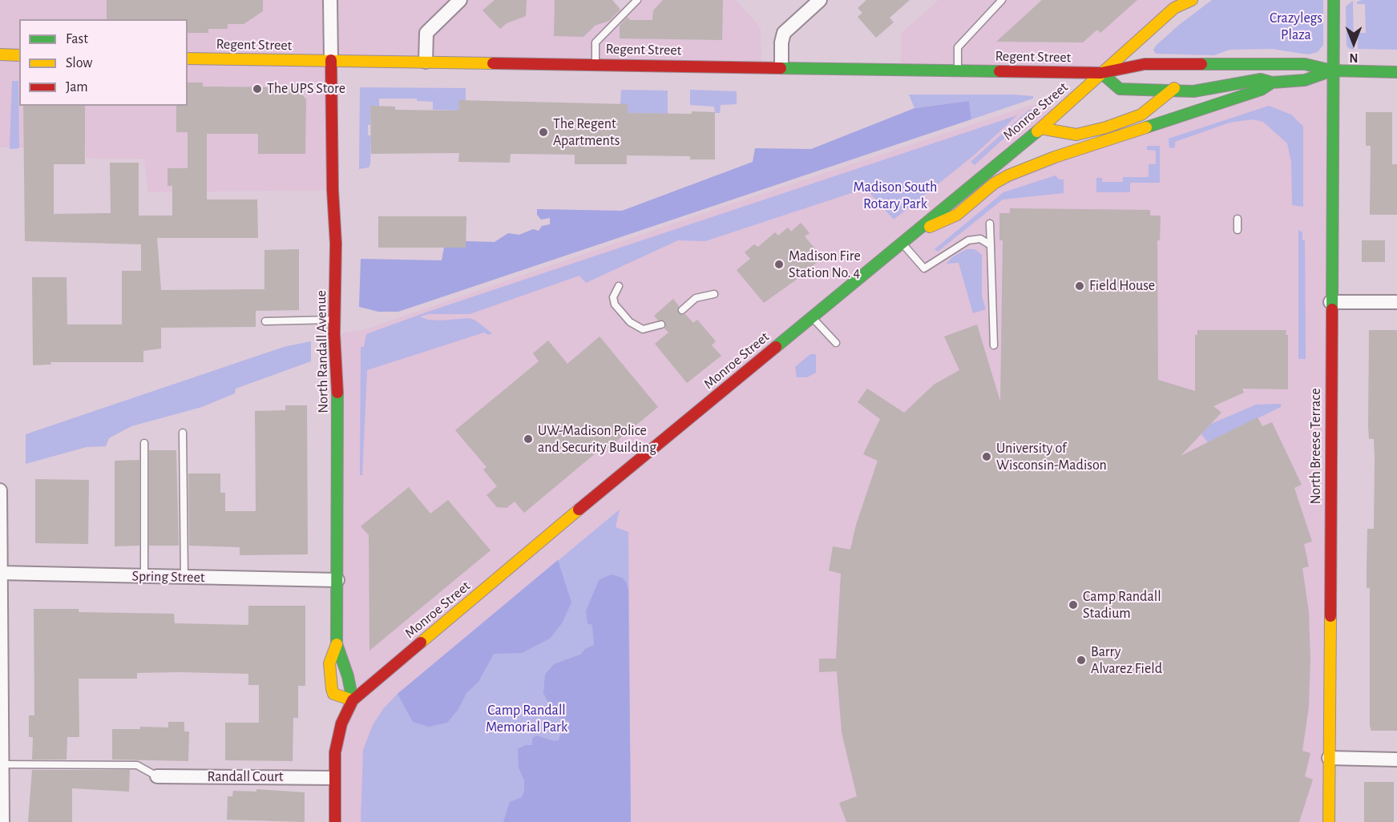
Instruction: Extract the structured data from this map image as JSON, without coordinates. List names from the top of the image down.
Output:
{
  "streets": {
    "main road": [
      "Regent Street",
      "Monroe Street",
      "North Randall Avenue",
      "North Breese Terrace"
    ],
    "street": ["Spring Street", "Randall Court"]
  },
  "crossings": [
    ["Regent Street", "Monroe Street"],
    ["Regent Street", "North Randall Avenue"],
    ["Regent Street", "North Breese Terrace"],
    ["Monroe Street", "North Randall Avenue"],
    ["Monroe Street", "Randall Court"],
    ["North Randall Avenue", "Spring Street"]
  ],
  "parks": ["Crazylegs Plaza", "Madison South Rotary Park", "Camp Randall Memorial Park"],
  "places": [
    "The UPS Store",
    "The Regent Apartments",
    "Madison Fire Station No. 4",
    "Field House",
    "UW-Madison Police and Security Building",
    "University of Wisconsin-Madison",
    "Camp Randall Stadium",
    "Barry Alvarez Field"
  ],
  "legend": ["Fast", "Slow", "Jam"],
  "north": "bottom"
}
